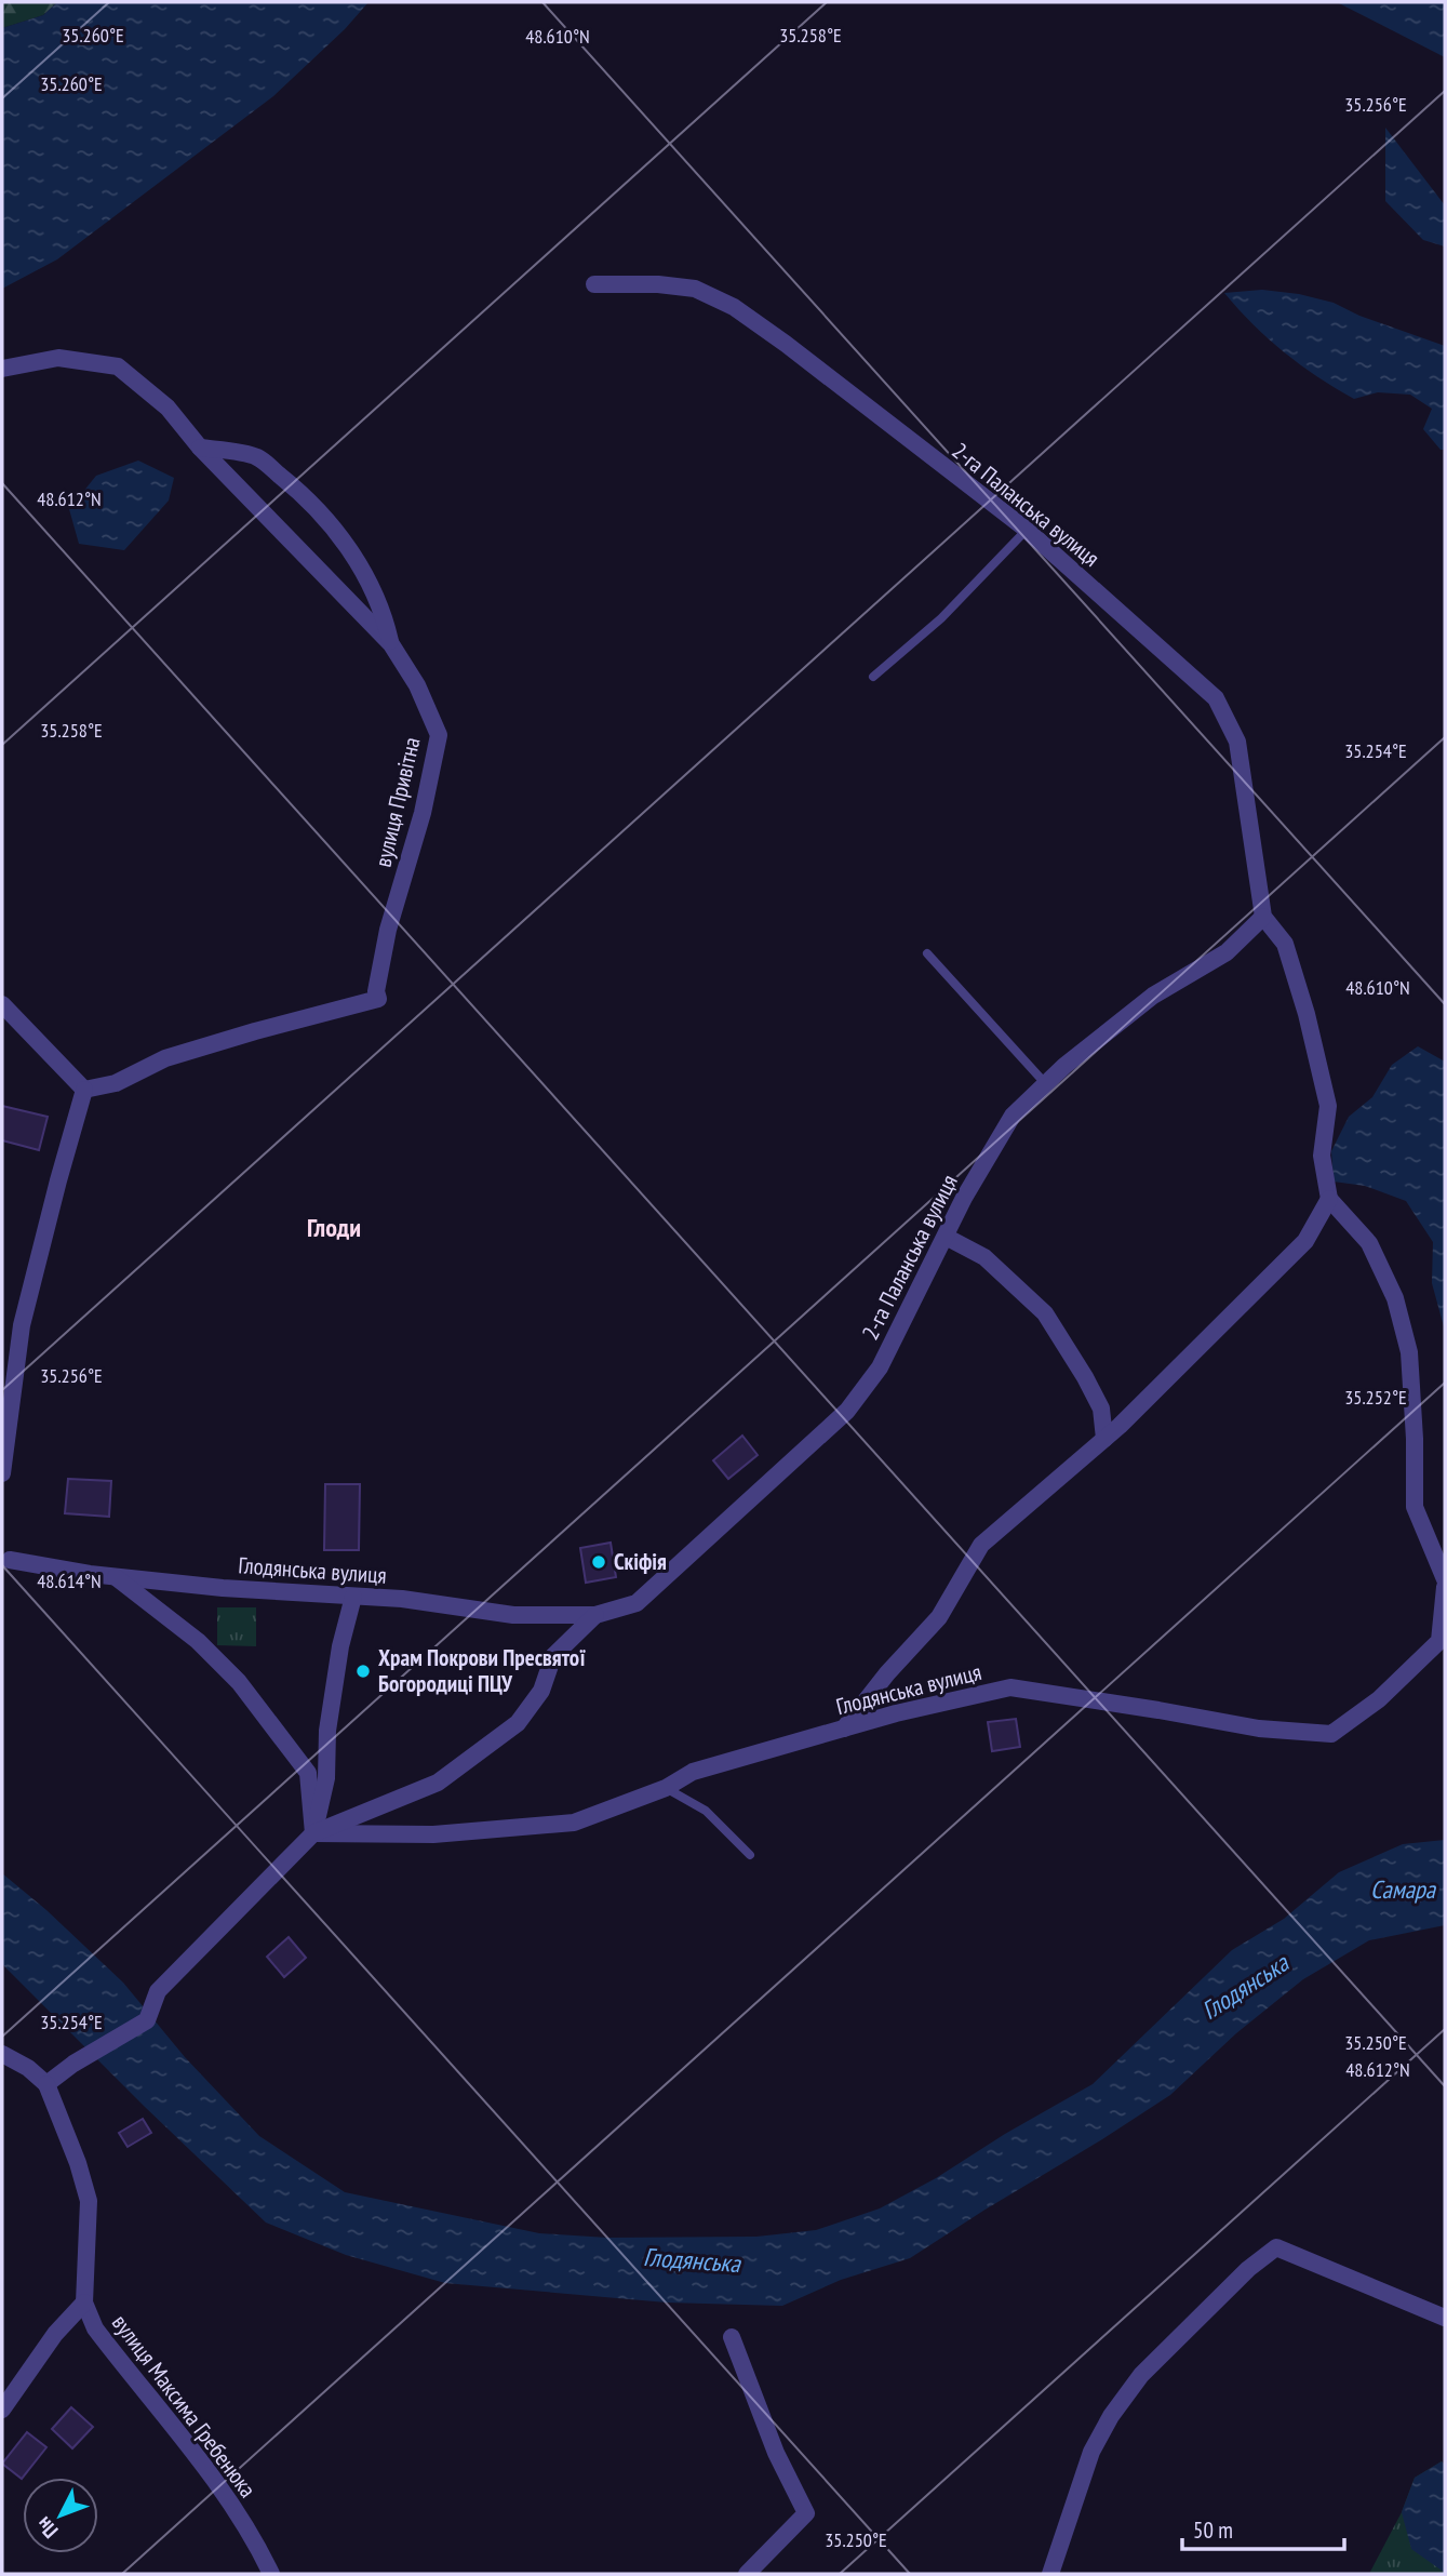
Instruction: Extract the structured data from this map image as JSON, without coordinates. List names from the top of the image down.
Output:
{
  "streets": {
    "street": [
      "2-га Паланська вулиця",
      "вулиця Привітна",
      "Глодянська вулиця",
      "вулиця Максима Гребенюка"
    ]
  },
  "crossings": [
    ["2-га Паланська вулиця", "Глодянська вулиця"]
  ],
  "districts": ["Глоди"],
  "water": ["Самара", "Глодянська"],
  "places": ["Скіфія", "Храм Покрови Пресвятої Богородиці ПЦУ"],
  "scale_bar": "50 m",
  "north": "bottom left",
  "coordinates": [
    "35.260°E",
    "35.258°E",
    "48.610°N",
    "35.256°E",
    "48.612°N",
    "35.254°E",
    "35.252°E",
    "48.614°N",
    "35.250°E"
  ]
}
